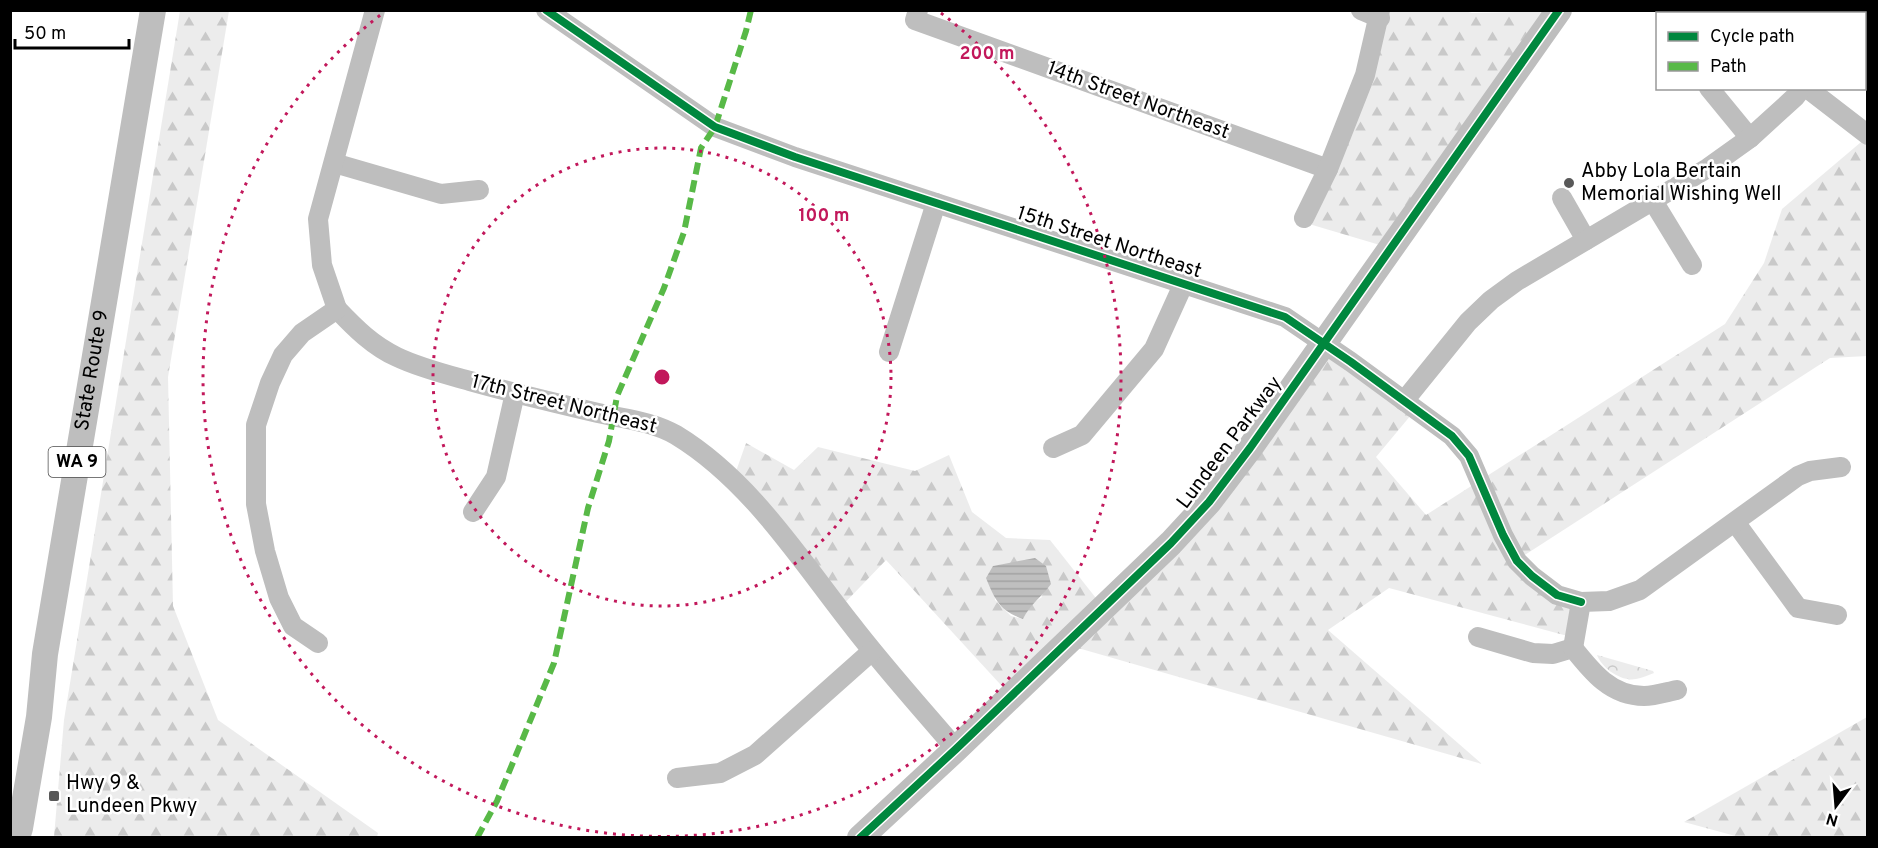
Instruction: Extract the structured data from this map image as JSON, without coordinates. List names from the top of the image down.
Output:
{
  "streets": {
    "main road": ["State Route 9", "Lundeen Parkway", "WA 9"],
    "street": ["14th Street Northeast", "15th Street Northeast", "17th Street Northeast"]
  },
  "crossings": [
    ["15th Street Northeast", "Lundeen Parkway"],
    ["17th Street Northeast", "Lundeen Parkway"]
  ],
  "places": {
    "other": ["Abby Lola Bertain Memorial Wishing Well"],
    "transit": ["Hwy 9 & Lundeen Pkwy"]
  },
  "legend": ["Cycle path", "Path"],
  "scale_bar": "50 m",
  "north": "bottom",
  "rings": ["200 m", "100 m"]
}
